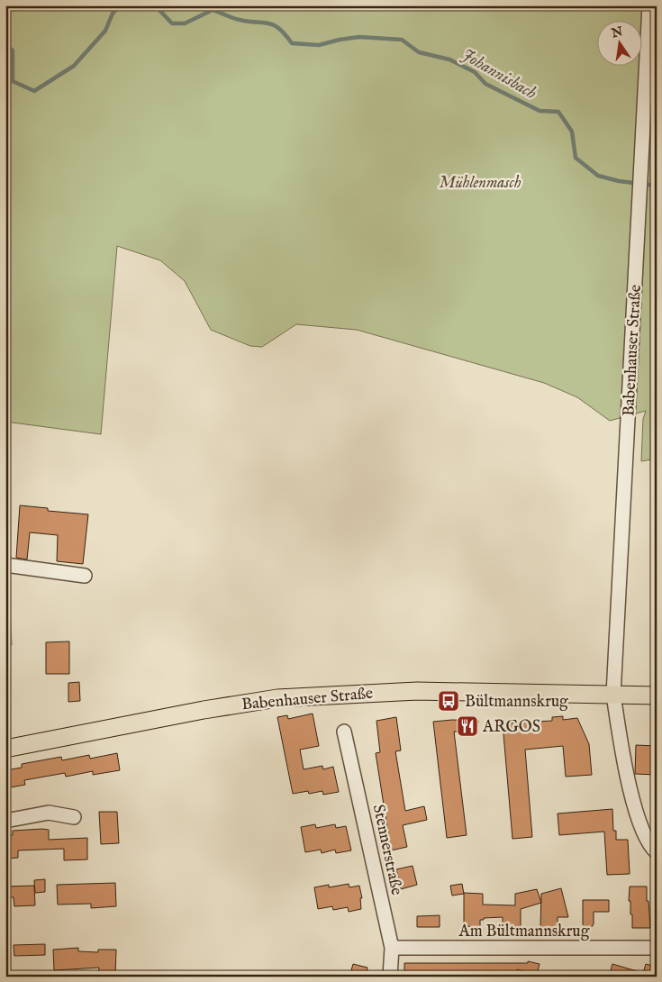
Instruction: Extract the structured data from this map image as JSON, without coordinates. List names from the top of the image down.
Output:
{
  "streets": {
    "main road": ["Babenhauser Straße"],
    "street": ["Stennerstraße", "Am Bültmannskrug"]
  },
  "crossings": [
    ["Stennerstraße", "Am Bültmannskrug"]
  ],
  "water": ["Johannisbach"],
  "parks": ["Mühlenmasch"],
  "places": {
    "bus stop": ["Bültmannskrug"],
    "restaurant": ["ARGOS"]
  },
  "north": "top"
}
